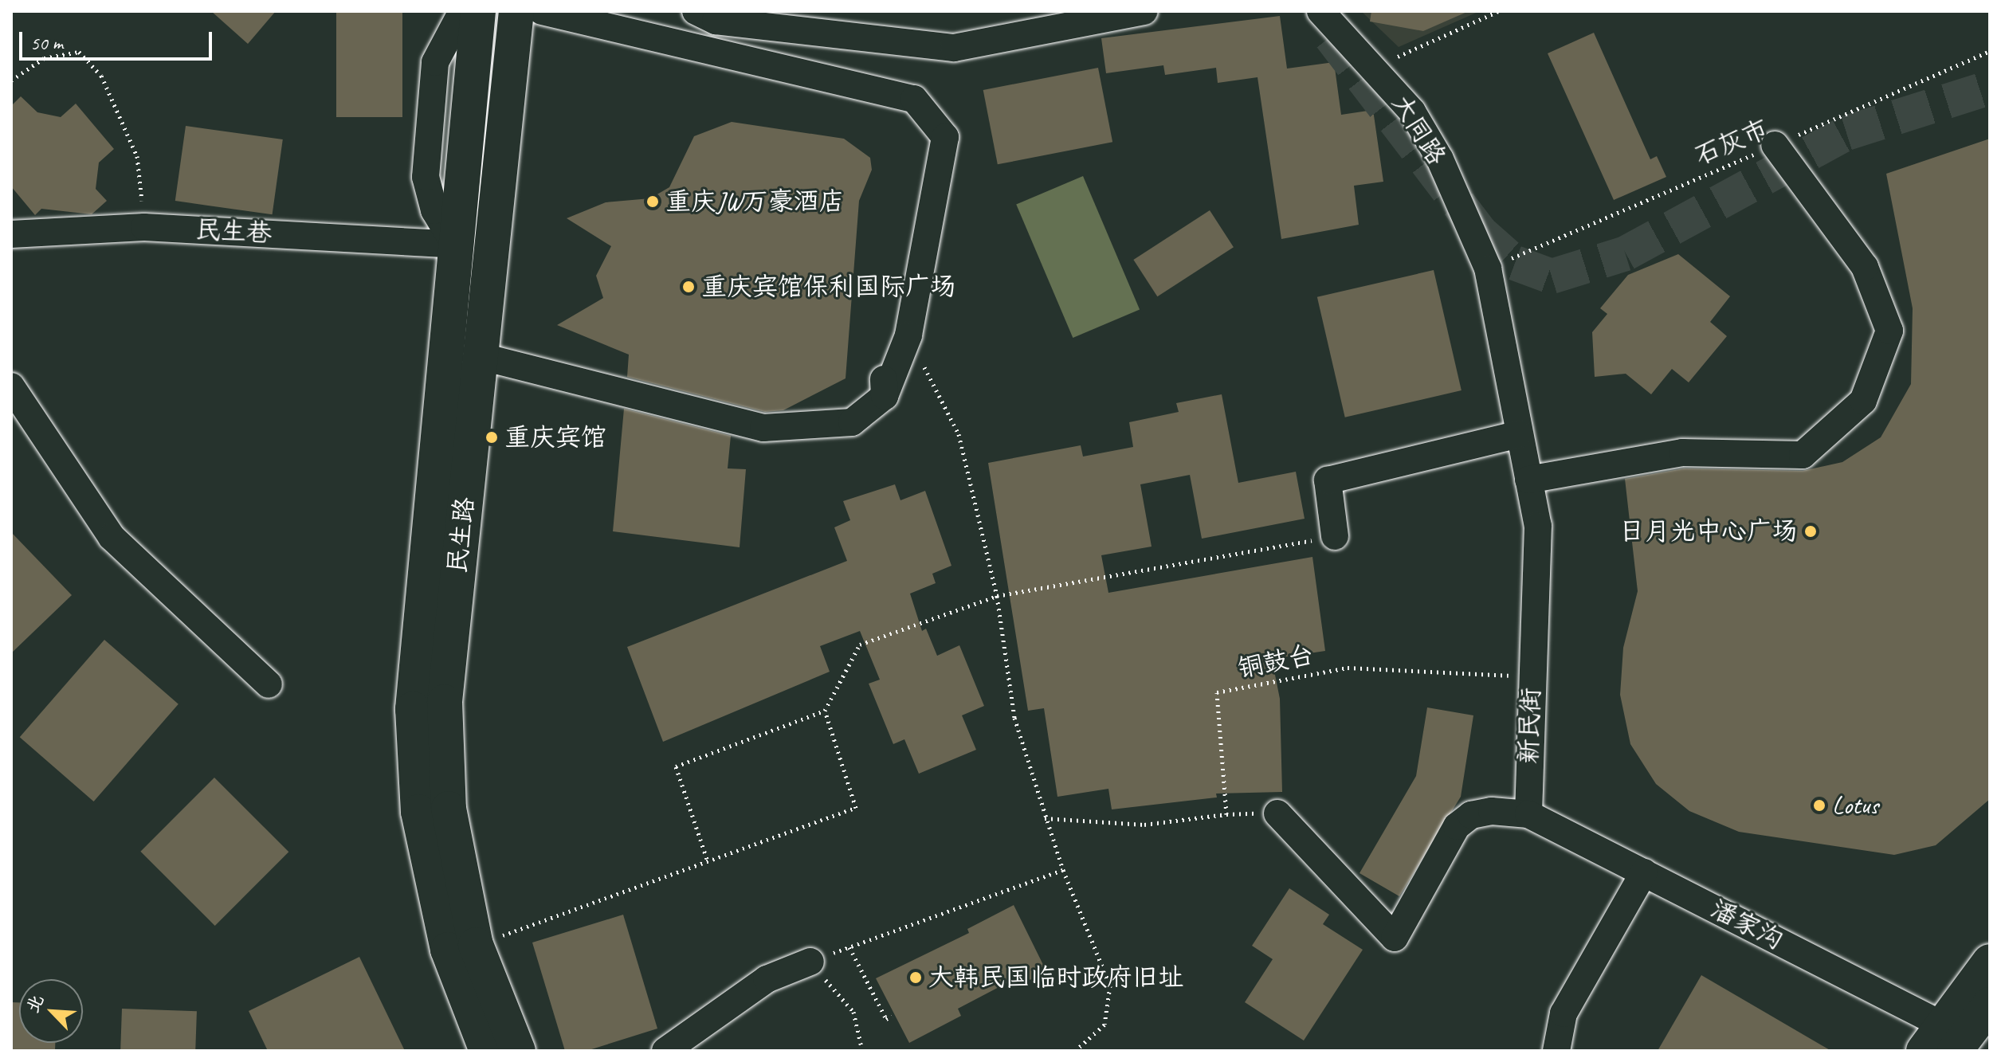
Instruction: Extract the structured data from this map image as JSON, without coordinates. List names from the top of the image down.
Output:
{
  "streets": {
    "main road": ["民生路"],
    "street": [
      "大同路",
      "民生巷",
      "新民街",
      "潘家沟"
    ],
    "path": ["石灰市", "铜鼓台"]
  },
  "crossings": [
    ["大同路", "石灰市"],
    ["大同路", "新民街"],
    ["石灰市", "新民街"],
    ["民生巷", "民生路"],
    ["铜鼓台", "新民街"],
    ["新民街", "潘家沟"]
  ],
  "places": [
    "重庆JW万豪酒店",
    "重庆宾馆保利国际广场",
    "重庆宾馆",
    "日月光中心广场",
    "Lotus",
    "大韩民国临时政府旧址"
  ],
  "scale_bar": "50 m",
  "north": "top left"
}
